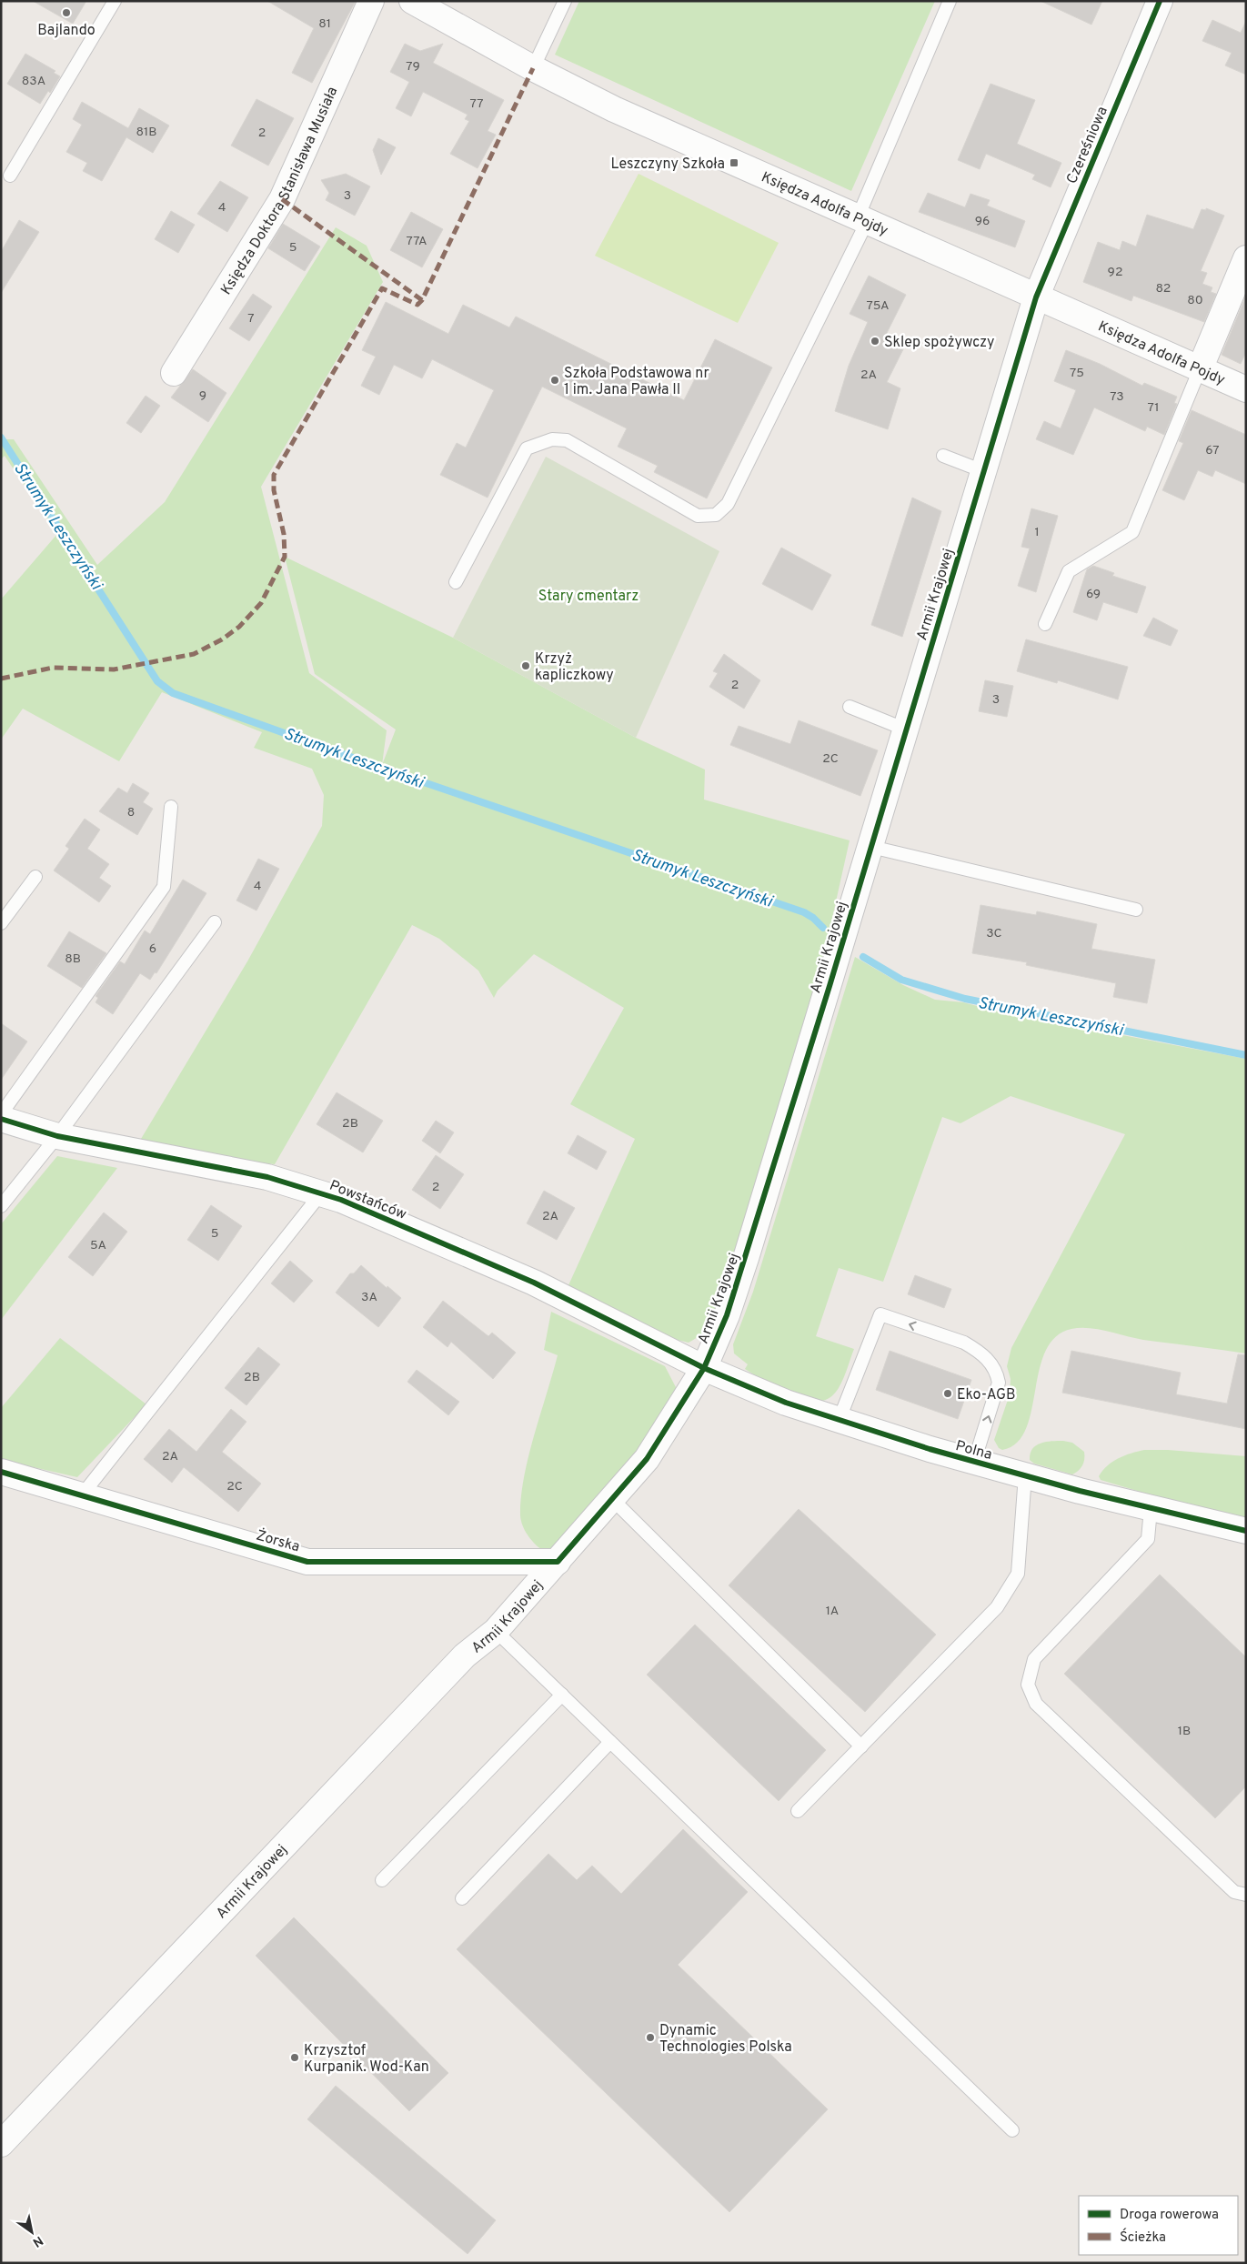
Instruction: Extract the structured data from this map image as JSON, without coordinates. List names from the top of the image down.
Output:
{
  "streets": {
    "street": [
      "Czereśniowa",
      "Księdza Doktora Stanisława Musiała",
      "Księdza Adolfa Pojdy",
      "Armii Krajowej",
      "Powstańców",
      "Polna",
      "Żorska"
    ]
  },
  "crossings": [
    ["Czereśniowa", "Księdza Adolfa Pojdy"],
    ["Czereśniowa", "Armii Krajowej"],
    ["Księdza Adolfa Pojdy", "Armii Krajowej"],
    ["Armii Krajowej", "Powstańców"],
    ["Armii Krajowej", "Polna"],
    ["Armii Krajowej", "Żorska"],
    ["Powstańców", "Polna"]
  ],
  "water": ["Strumyk Leszczyński"],
  "parks": ["Stary cmentarz"],
  "places": {
    "other": [
      "Bajlando",
      "Sklep spożywczy",
      "Szkoła Podstawowa nr 1 im. Jana Pawła II",
      "Krzyż kapliczkowy",
      "Eko-AGB",
      "Dynamic Technologies Polska",
      "Krzysztof Kurpanik. Wod-Kan"
    ],
    "transit": ["Leszczyny Szkoła"]
  },
  "house_numbers": [
    "81",
    "79",
    "83A",
    "77",
    "81B",
    "2",
    "3",
    "4",
    "96",
    "77A",
    "5",
    "92",
    "82",
    "80",
    "75A",
    "7",
    "75",
    "2A",
    "9",
    "73",
    "71",
    "67",
    "1",
    "69",
    "2",
    "3",
    "2C",
    "8",
    "4",
    "3C",
    "6",
    "8B",
    "2B",
    "2",
    "2A",
    "5",
    "5A",
    "3A",
    "2B",
    "2A",
    "2C",
    "1A",
    "1B"
  ],
  "legend": ["Droga rowerowa", "Ścieżka"],
  "north": "bottom right"
}
